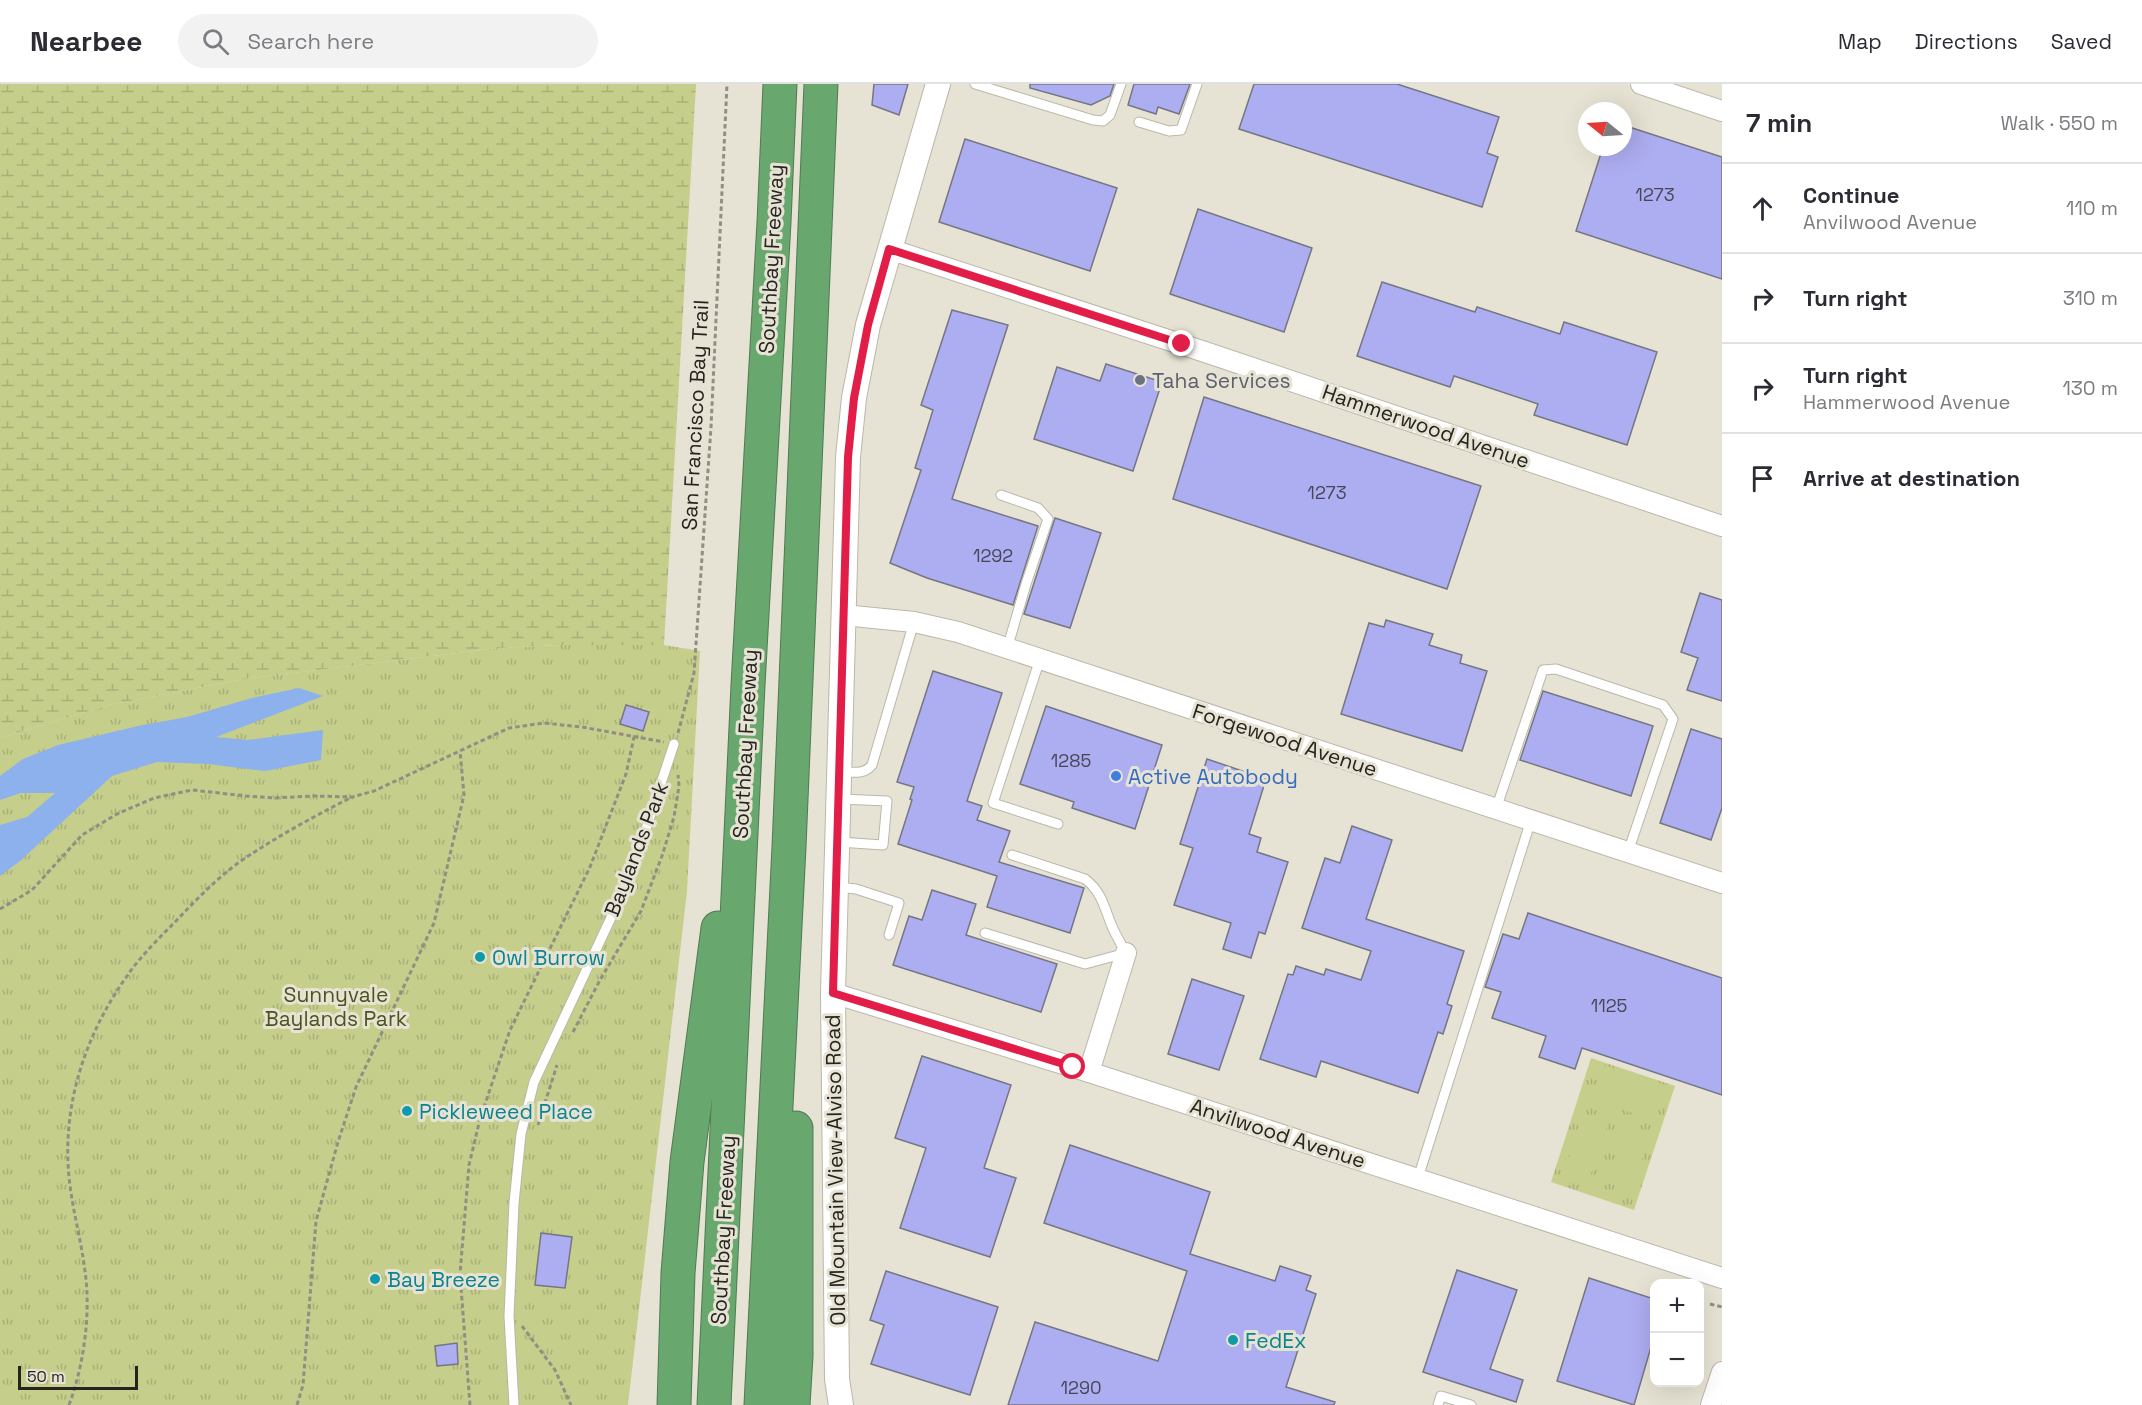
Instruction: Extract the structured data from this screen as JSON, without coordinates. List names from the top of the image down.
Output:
{
  "streets": {
    "highway": ["Southbay Freeway"],
    "street": [
      "Hammerwood Avenue",
      "Forgewood Avenue",
      "Anvilwood Avenue",
      "Old Mountain View-Alviso Road"
    ],
    "lane": ["Baylands Park"],
    "path": ["San Francisco Bay Trail"]
  },
  "crossings": [
    ["San Francisco Bay Trail", "Baylands Park"],
    ["Hammerwood Avenue", "Old Mountain View-Alviso Road"],
    ["Forgewood Avenue", "Old Mountain View-Alviso Road"],
    ["Anvilwood Avenue", "Old Mountain View-Alviso Road"]
  ],
  "parks": ["Sunnyvale Baylands Park"],
  "places": [
    "Taha Services",
    "Active Autobody",
    "Owl Burrow",
    "Pickleweed Place",
    "Bay Breeze",
    "FedEx"
  ],
  "house_numbers": [
    "1273",
    "1273",
    "1292",
    "1285",
    "1125",
    "1290"
  ],
  "scale_bar": "50 m",
  "north": "left",
  "page": {
    "header": "Nearbee",
    "search": "Search here",
    "nav": ["Map", "Directions", "Saved"],
    "heading": ["7 min", "Walk · 550 m"],
    "list": [
      ["Continue", "Anvilwood Avenue", "110 m"],
      ["Turn right", "310 m"],
      ["Turn right", "Hammerwood Avenue", "130 m"],
      "Arrive at destination"
    ],
    "map_buttons": ["+", "−"],
    "scale": "50 m"
  }
}
